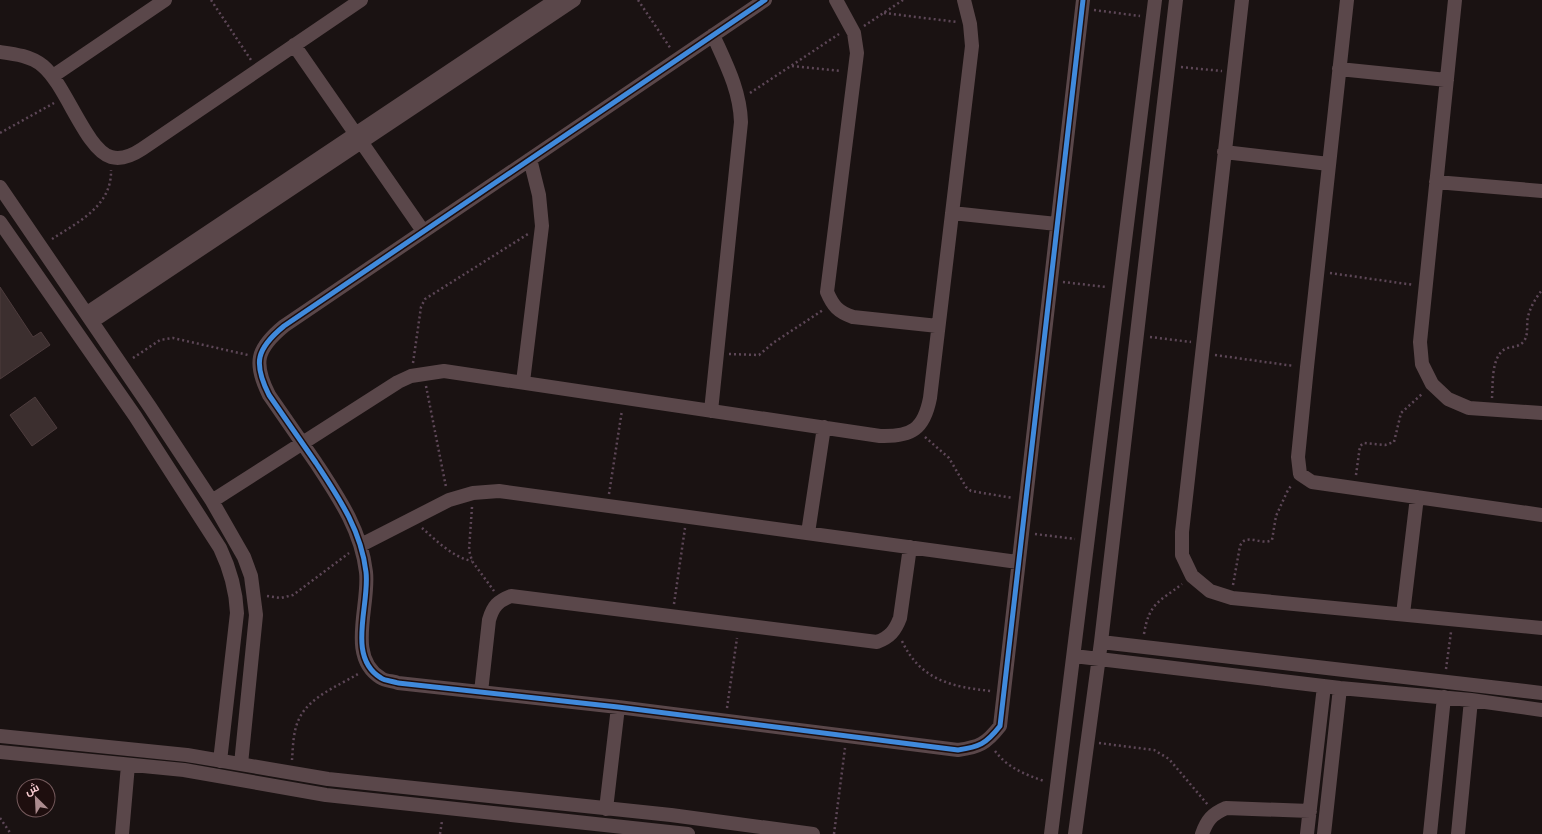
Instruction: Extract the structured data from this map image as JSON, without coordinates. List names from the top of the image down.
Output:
{
  "north": "top left"
}
